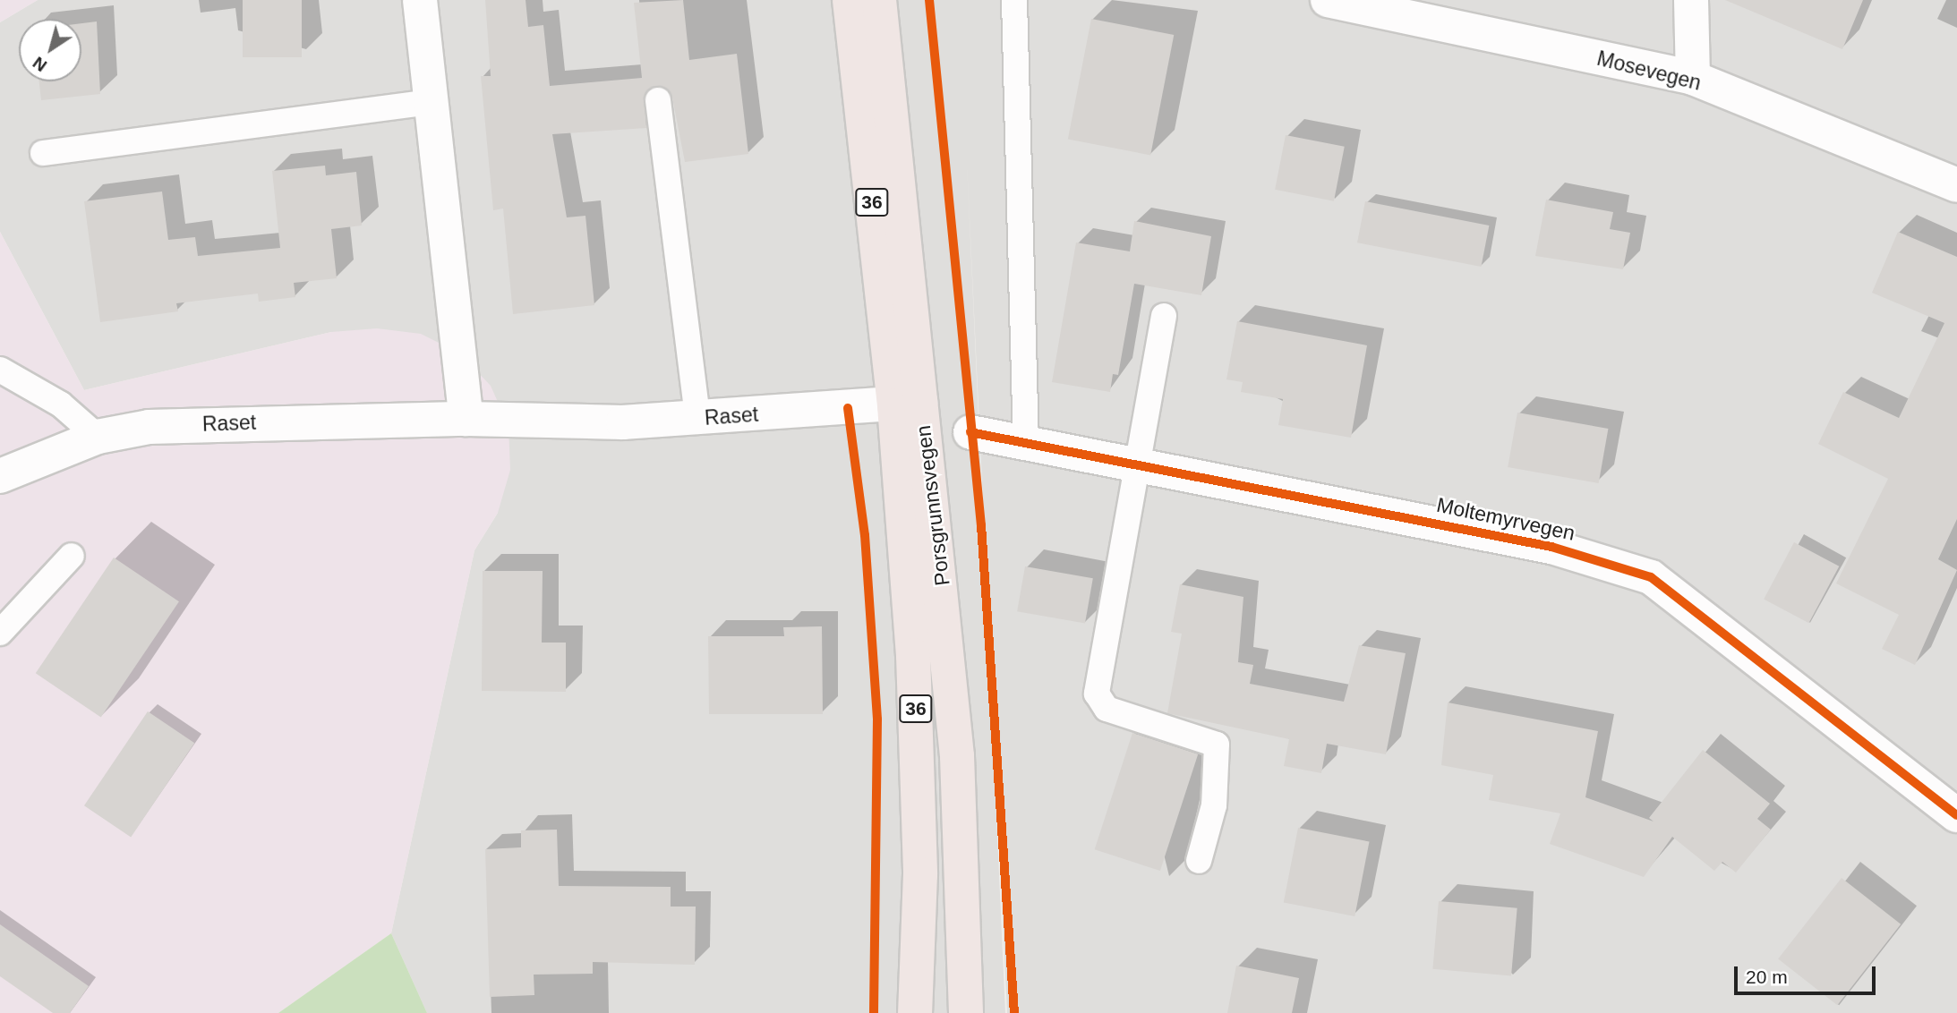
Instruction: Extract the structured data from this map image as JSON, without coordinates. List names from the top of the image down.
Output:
{
  "streets": {
    "highway": ["36", "Porsgrunnsvegen"],
    "street": ["Mosevegen", "Raset", "Moltemyrvegen"]
  },
  "crossings": [
    ["Raset", "Porsgrunnsvegen"]
  ],
  "scale_bar": "20 m",
  "north": "bottom left"
}
